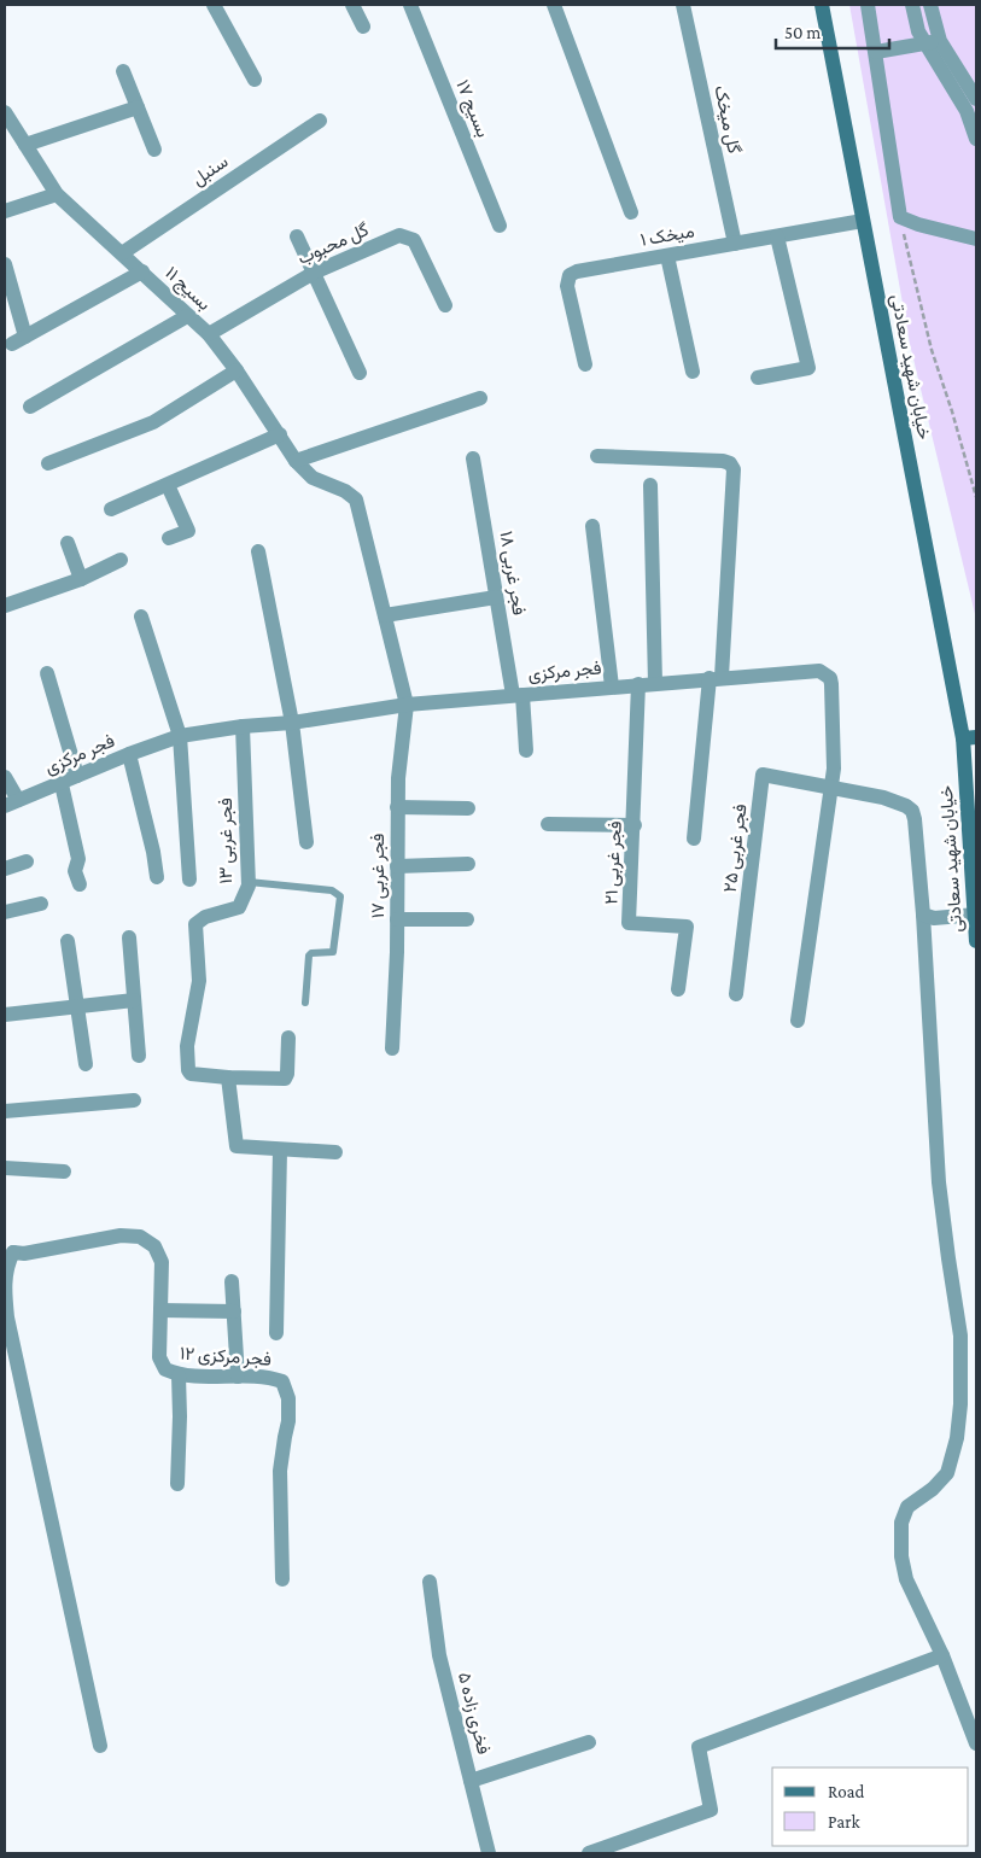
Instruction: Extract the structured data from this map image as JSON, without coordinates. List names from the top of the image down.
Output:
{
  "streets": {
    "main road": ["خیابان شهید سعادتی"],
    "street": [
      "بسیج ۱۷",
      "گل میخک",
      "سنبل",
      "میخک ۱",
      "گل محبوب",
      "بسیج ۱۱",
      "فجر غربی ۱۸",
      "فجر مرکزی",
      "فجر غربی ۱۳",
      "فجر غربی ۲۵",
      "فجر غربی ۲۱",
      "فجر غربی ۱۷",
      "فجر مرکزی ۱۲",
      "فخری زاده ۵"
    ]
  },
  "crossings": [
    ["گل میخک", "میخک ۱"],
    ["سنبل", "بسیج ۱۱"],
    ["میخک ۱", "خیابان شهید سعادتی"],
    ["گل محبوب", "بسیج ۱۱"],
    ["فجر غربی ۱۸", "فجر مرکزی"],
    ["فجر مرکزی", "فجر غربی ۱۳"],
    ["فجر مرکزی", "فجر غربی ۲۵"],
    ["فجر مرکزی", "فجر غربی ۲۱"],
    ["فجر مرکزی", "فجر غربی ۱۷"]
  ],
  "legend": ["Road", "Park"],
  "scale_bar": "50 m"
}
